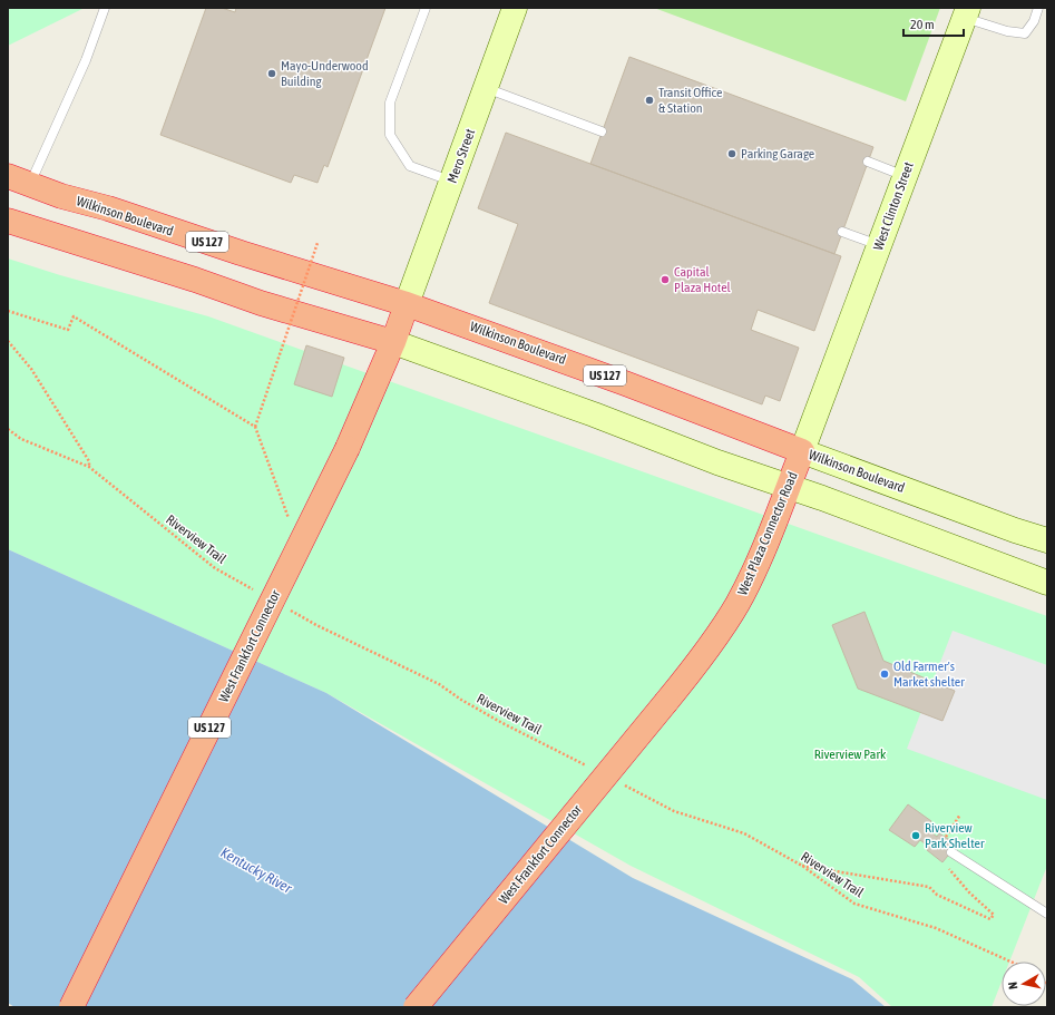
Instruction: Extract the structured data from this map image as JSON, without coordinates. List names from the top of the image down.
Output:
{
  "streets": {
    "highway": [
      "Wilkinson Boulevard",
      "US 127",
      "West Plaza Connector Road",
      "West Frankfort Connector"
    ],
    "main road": ["Mero Street", "West Clinton Street"],
    "path": ["Riverview Trail"]
  },
  "crossings": [
    ["Mero Street", "Wilkinson Boulevard"],
    ["Mero Street", "West Frankfort Connector"],
    ["West Clinton Street", "Wilkinson Boulevard"],
    ["West Clinton Street", "West Plaza Connector Road"],
    ["Wilkinson Boulevard", "West Plaza Connector Road"],
    ["Wilkinson Boulevard", "West Frankfort Connector"],
    ["West Plaza Connector Road", "West Frankfort Connector"]
  ],
  "water": ["Kentucky River"],
  "parks": ["Riverview Park"],
  "places": [
    "Mayo-Underwood Building",
    "Transit Office & Station",
    "Parking Garage",
    "Capital Plaza Hotel",
    "Old Farmer's Market shelter",
    "Riverview Park Shelter"
  ],
  "scale_bar": "20 m",
  "north": "left"
}
